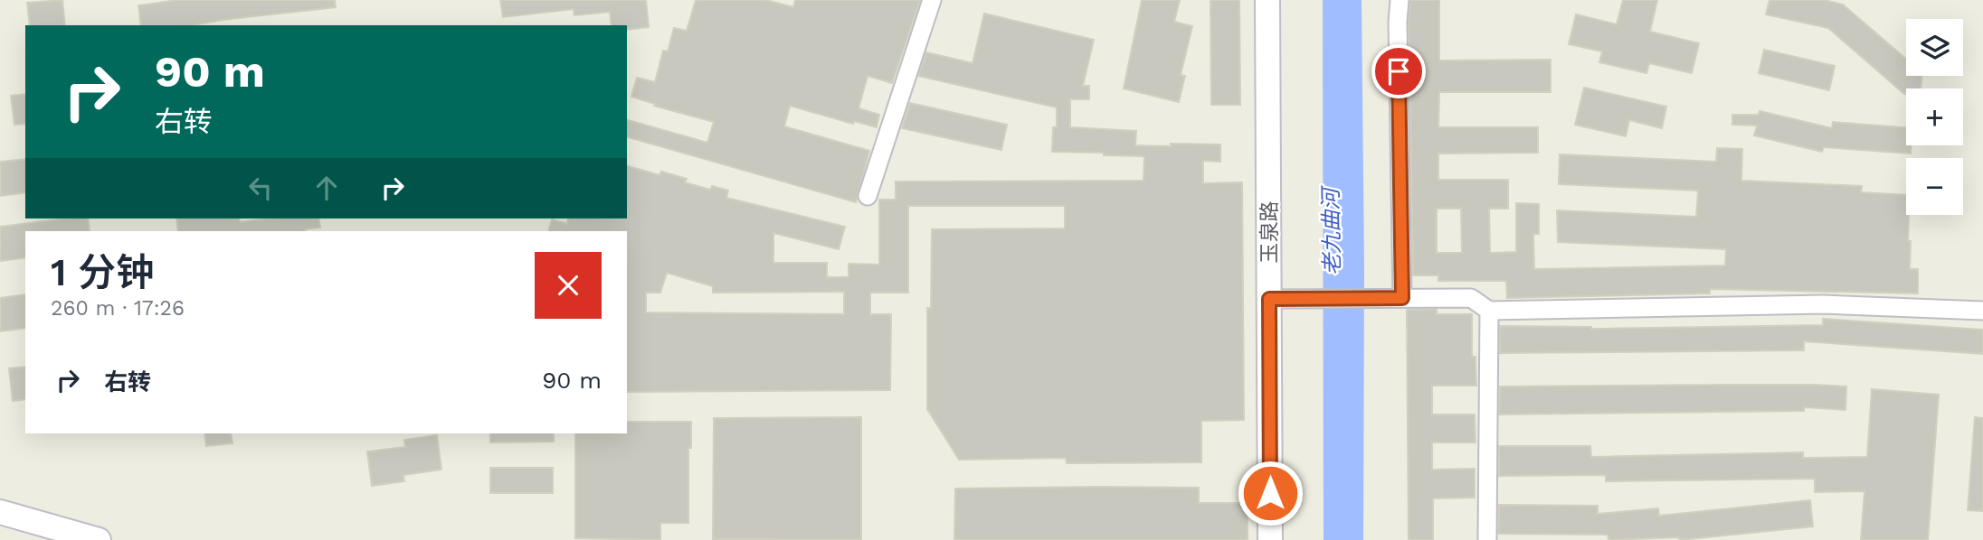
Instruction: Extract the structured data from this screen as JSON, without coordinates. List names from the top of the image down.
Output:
{
  "streets": {
    "street": ["玉泉路"]
  },
  "water": ["老九曲河"],
  "page": {
    "map_buttons": ["+", "−"],
    "turn": ["90 m", "右转"],
    "heading": ["1 分钟", "260 m · 17:26"],
    "list": [
      {
        "name": "右转",
        "value": "90 m"
      }
    ]
  }
}
